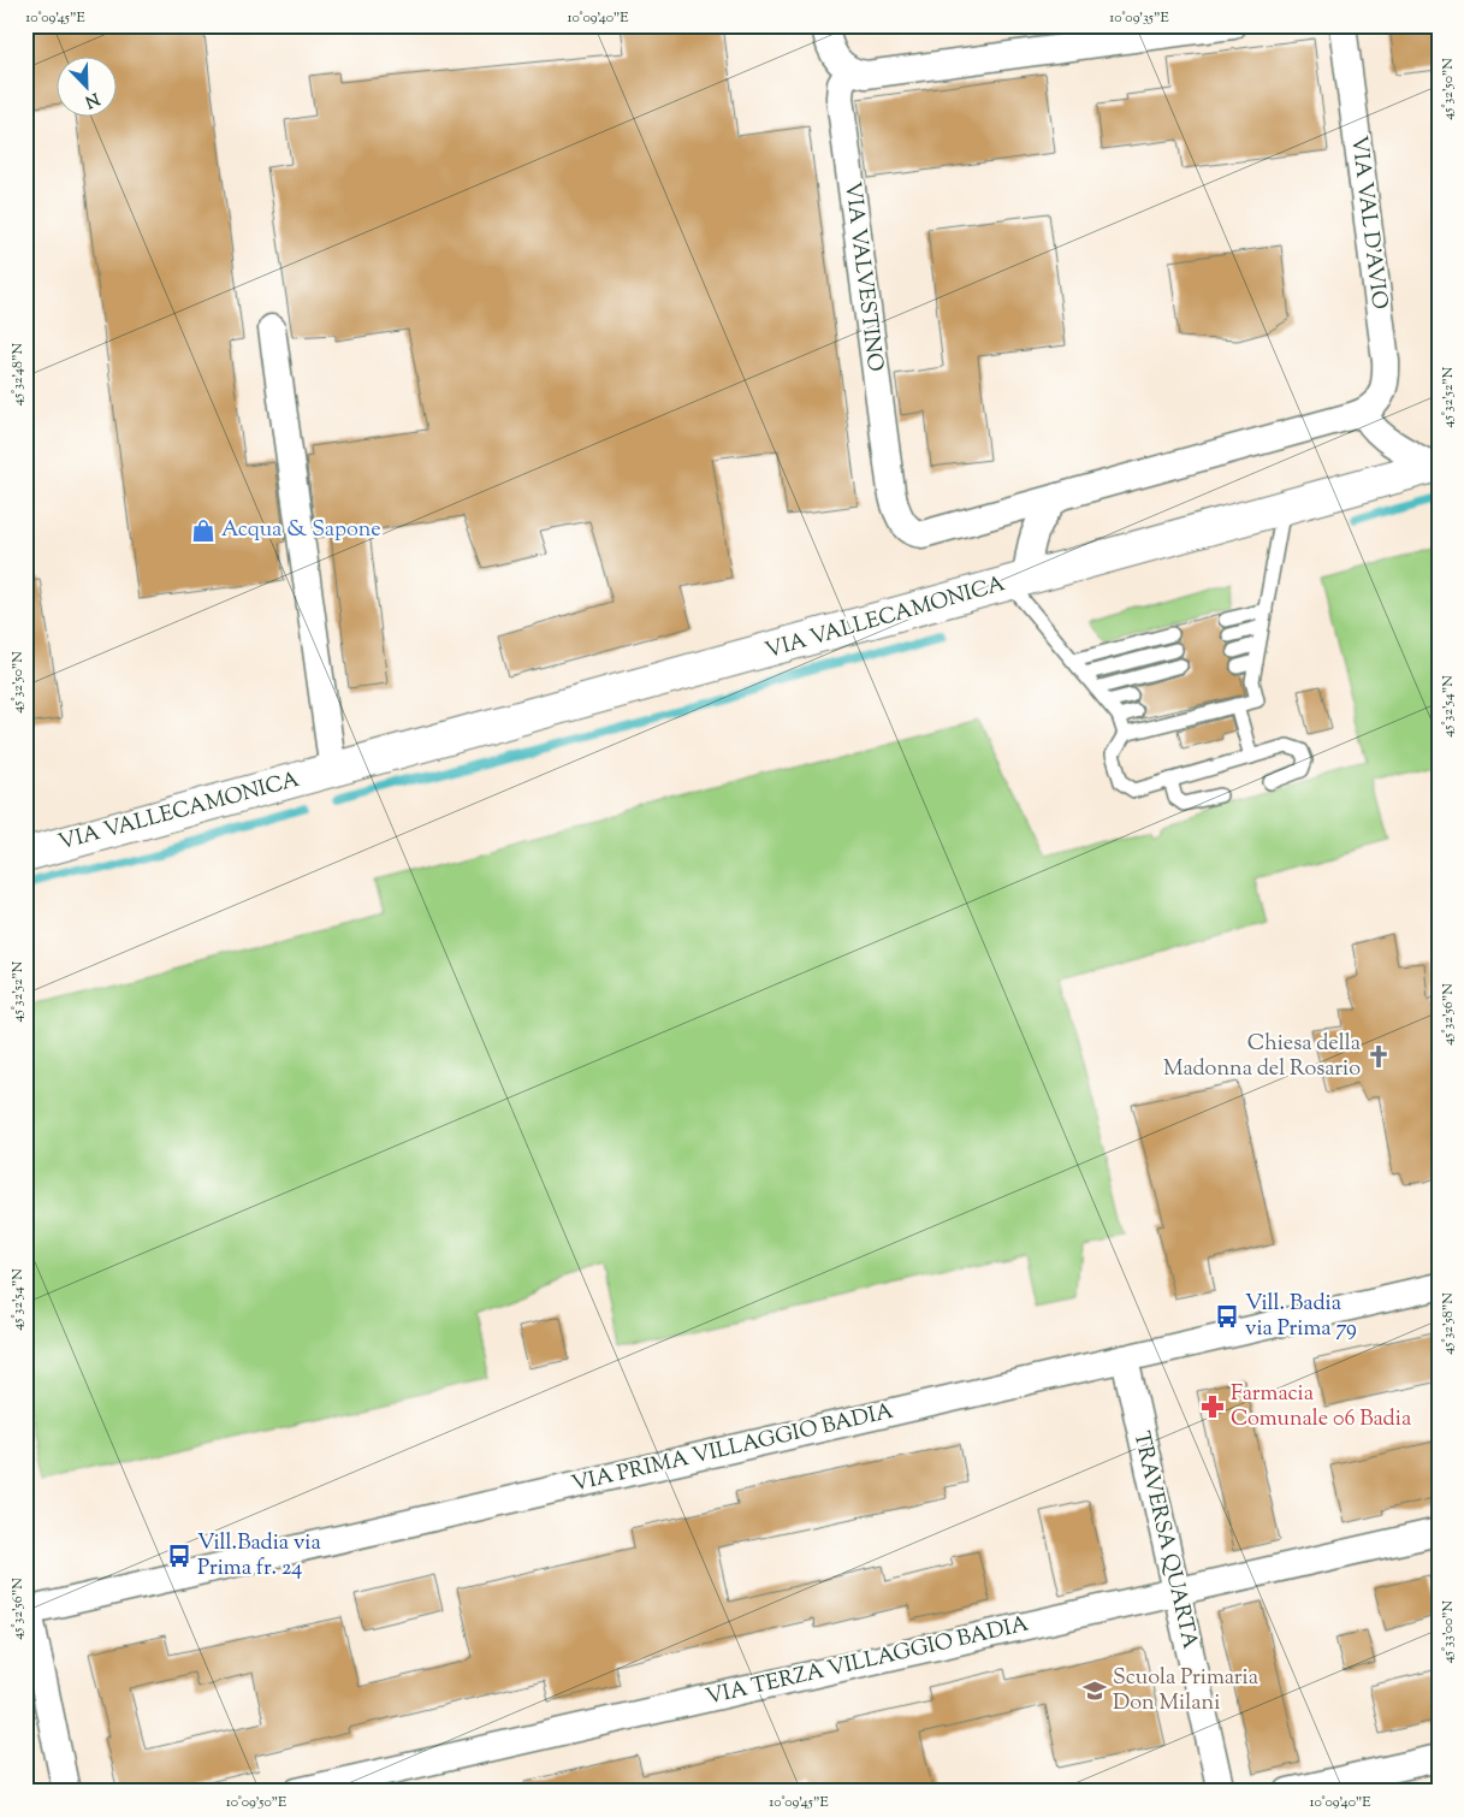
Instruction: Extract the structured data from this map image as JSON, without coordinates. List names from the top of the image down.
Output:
{
  "streets": {
    "main road": ["VIA VALLECAMONICA"],
    "street": [
      "VIA VAL D'AVIO",
      "VIA VALVESTINO",
      "VIA PRIMA VILLAGGIO BADIA",
      "TRAVERSA QUARTA",
      "VIA TERZA VILLAGGIO BADIA"
    ]
  },
  "crossings": [
    ["VIA PRIMA VILLAGGIO BADIA", "TRAVERSA QUARTA"],
    ["TRAVERSA QUARTA", "VIA TERZA VILLAGGIO BADIA"]
  ],
  "places": {
    "shop": ["Acqua & Sapone"],
    "church": ["Chiesa della Madonna del Rosario"],
    "bus stop": ["Vill. Badia via Prima 79", "Vill.Badia via Prima fr. 24"],
    "pharmacy": ["Farmacia Comunale 06 Badia"],
    "school or university": ["Scuola Primaria Don Milani"]
  },
  "north": "bottom right",
  "coordinates": [
    "10°09'45\"E",
    "10°09'40\"E",
    "10°09'35\"E",
    "45°32'50\"N",
    "45°32'48\"N",
    "45°32'52\"N",
    "45°32'54\"N",
    "45°32'56\"N",
    "45°32'58\"N",
    "45°33'00\"N",
    "10°09'50\"E"
  ]
}
